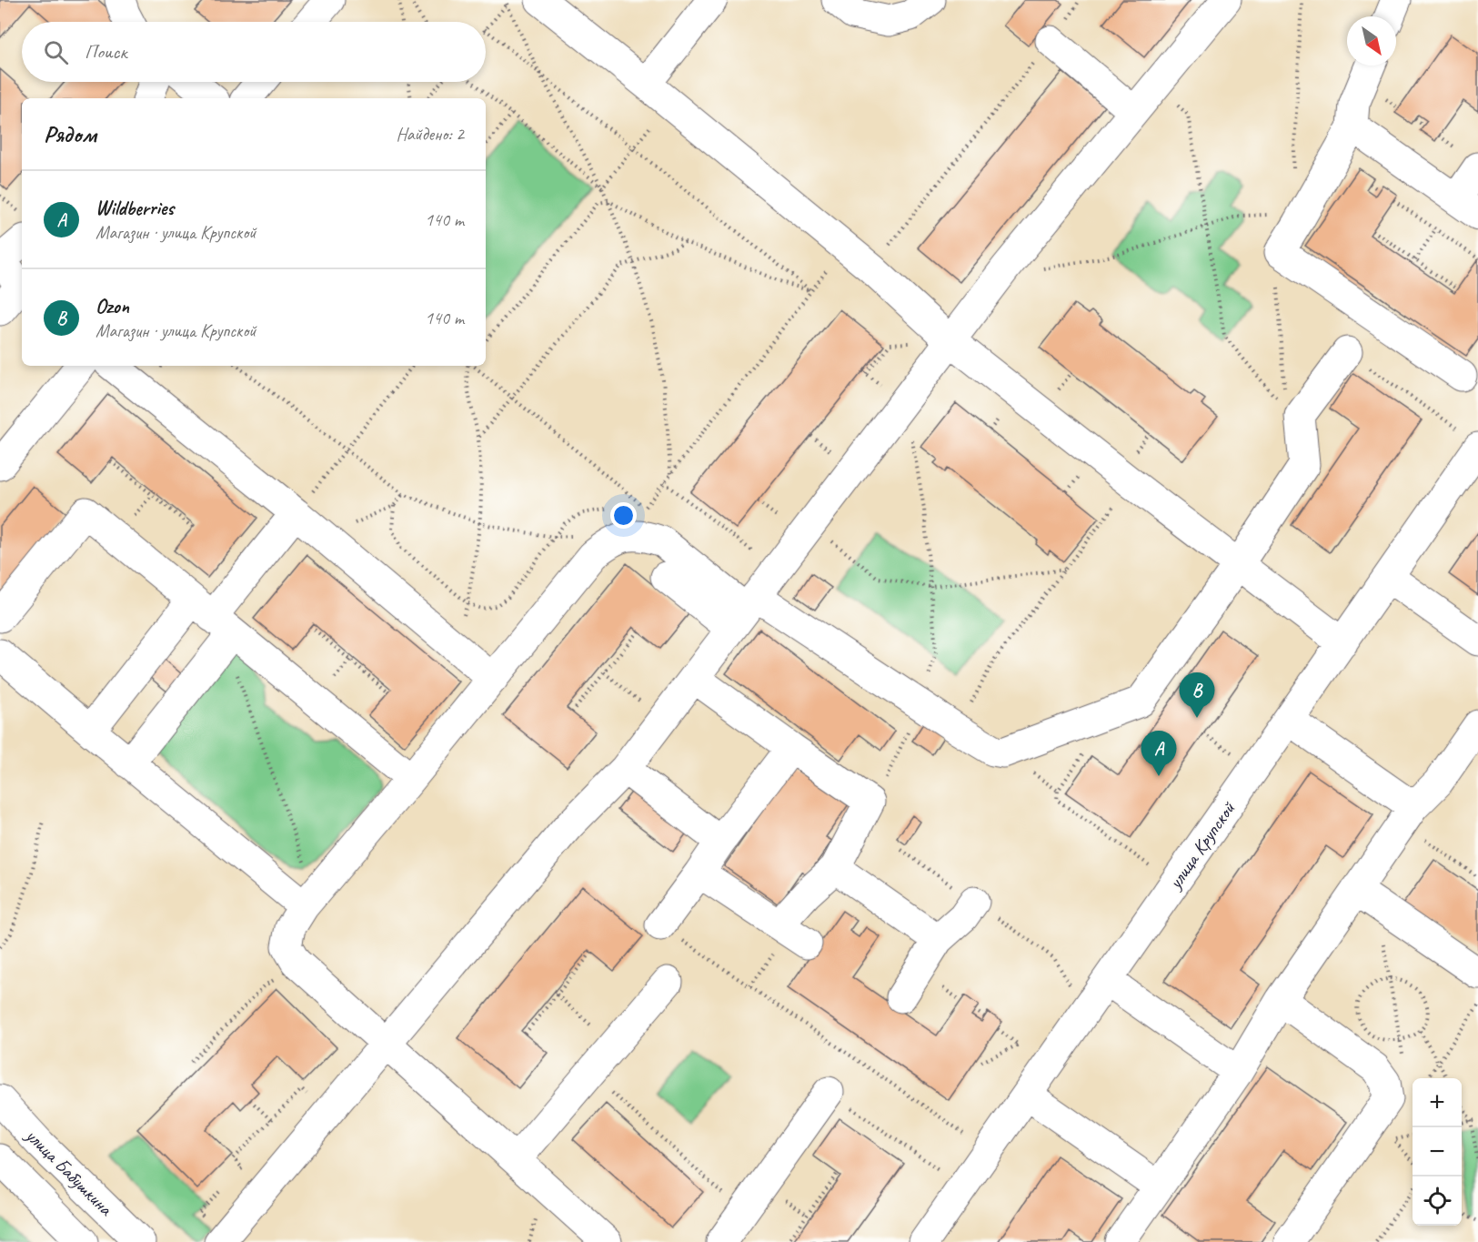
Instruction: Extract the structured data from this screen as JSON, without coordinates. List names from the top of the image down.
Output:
{
  "streets": {
    "street": ["улица Крупской", "улица Бабушкина"]
  },
  "north": "bottom right",
  "page": {
    "search": "Поиск",
    "heading": ["Рядом", "Найдено: 2"],
    "list": [
      {
        "mark": "A",
        "name": "Wildberries",
        "note": "Магазин · улица Крупской",
        "value": "140 m"
      },
      {
        "mark": "B",
        "name": "Ozon",
        "note": "Магазин · улица Крупской",
        "value": "140 m"
      }
    ],
    "pins": ["B", "A"],
    "map_buttons": ["+", "−"]
  }
}
